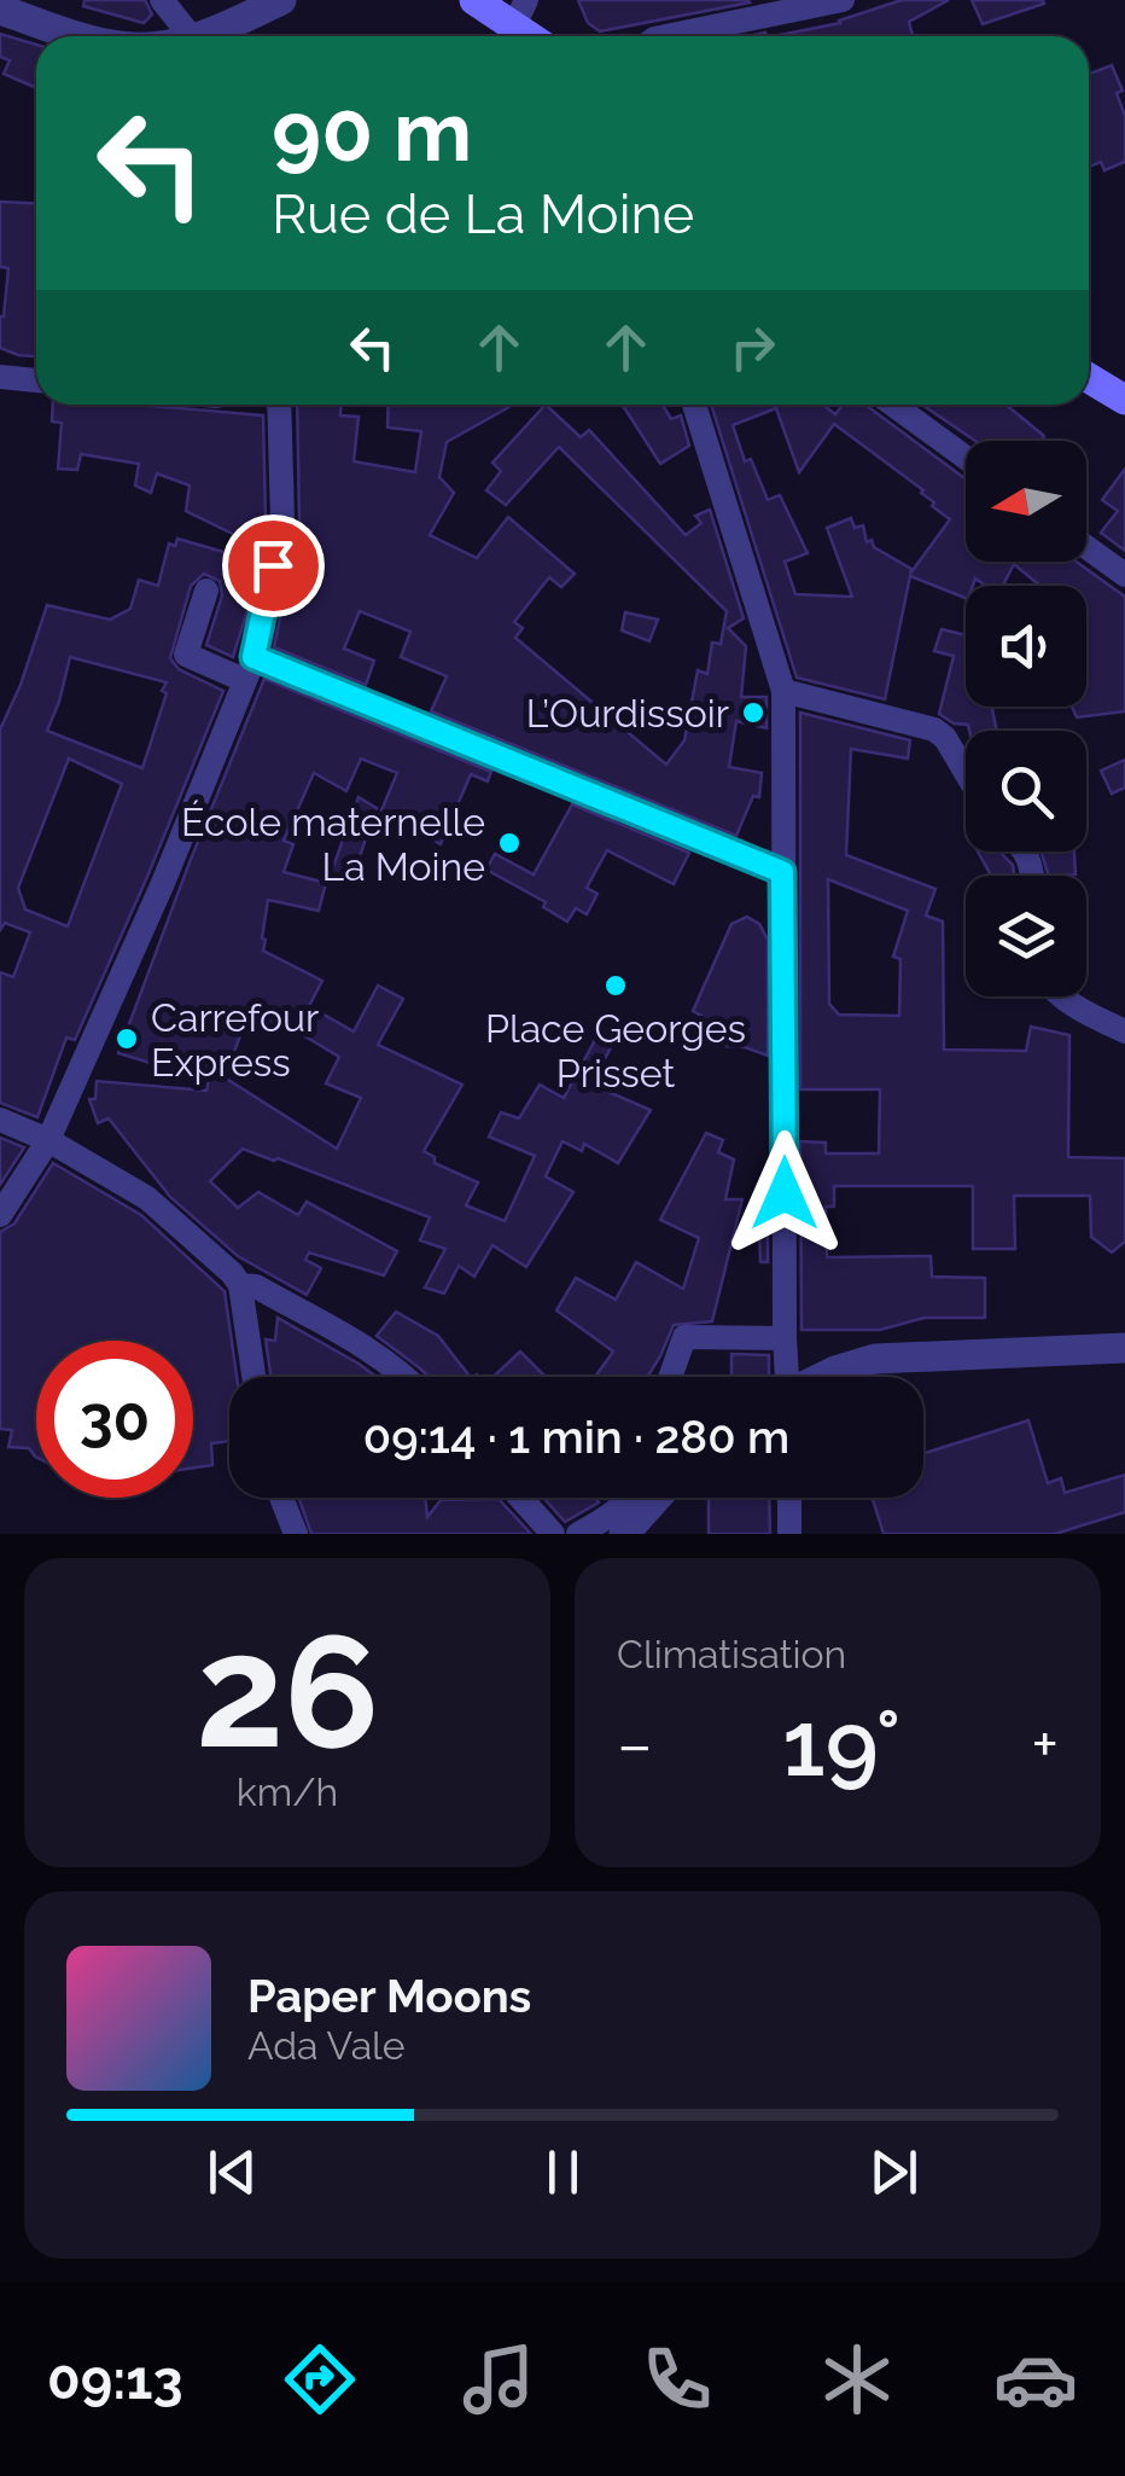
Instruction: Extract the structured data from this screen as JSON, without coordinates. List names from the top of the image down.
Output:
{
  "places": [
    "L’Ourdissoir",
    "École maternelle La Moine",
    "Place Georges Prisset",
    "Carrefour Express"
  ],
  "north": "left",
  "page": {
    "turn": ["90 m", "Rue de La Moine"],
    "limit": "30",
    "trip": "09:14 · 1 min · 280 m",
    "tile": [
      ["26", "km/h"],
      "Climatisation"
    ],
    "heat": ["−", "19°", "+"],
    "song": ["Paper Moons", "Ada Vale"],
    "tabs": "09:13"
  }
}
